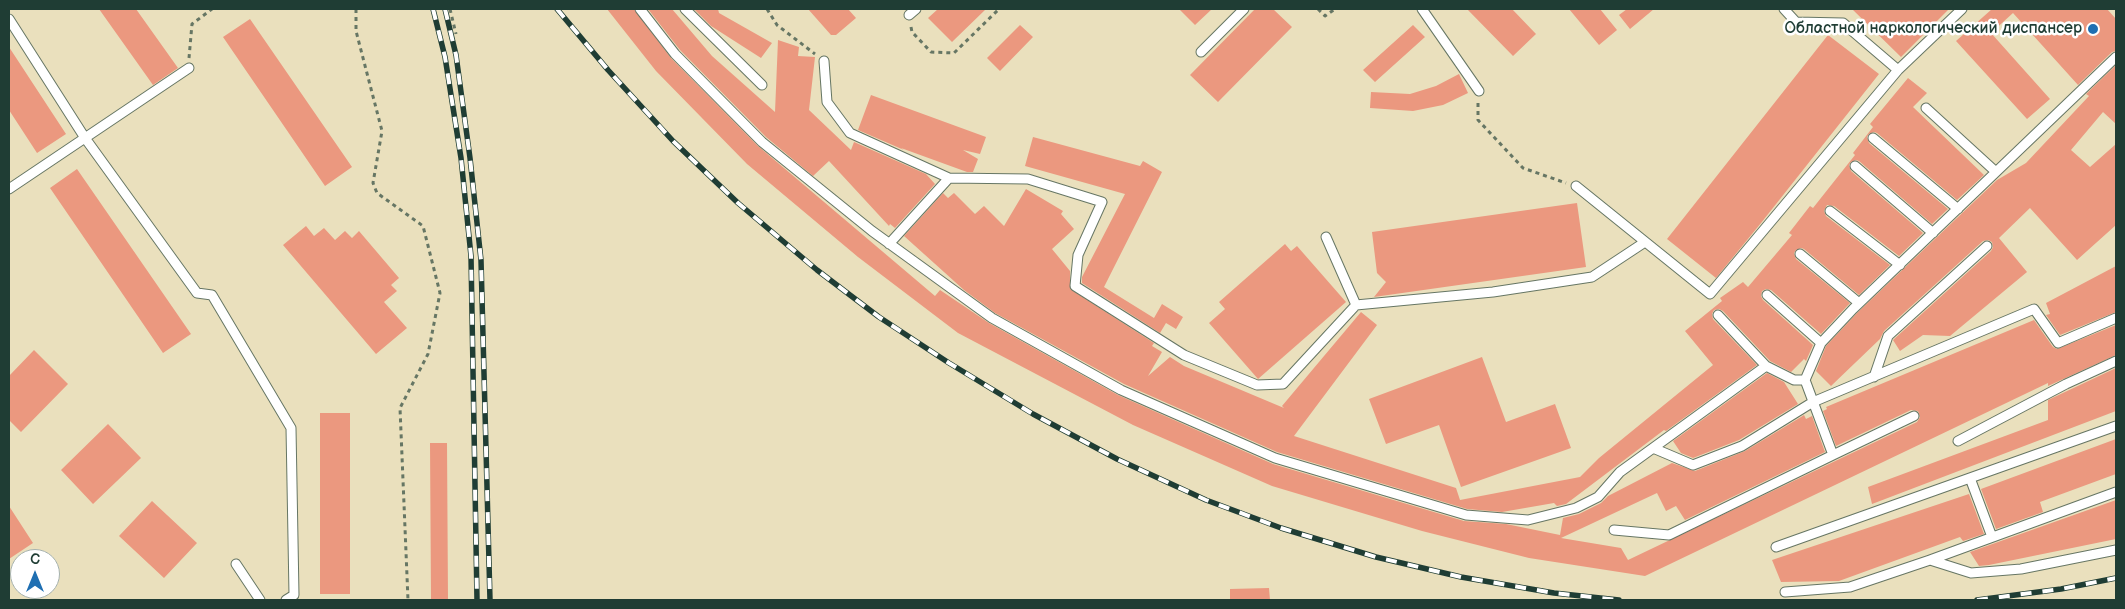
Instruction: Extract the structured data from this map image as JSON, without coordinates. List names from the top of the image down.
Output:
{
  "places": ["Областной наркологический диспансер"],
  "north": "top"
}
